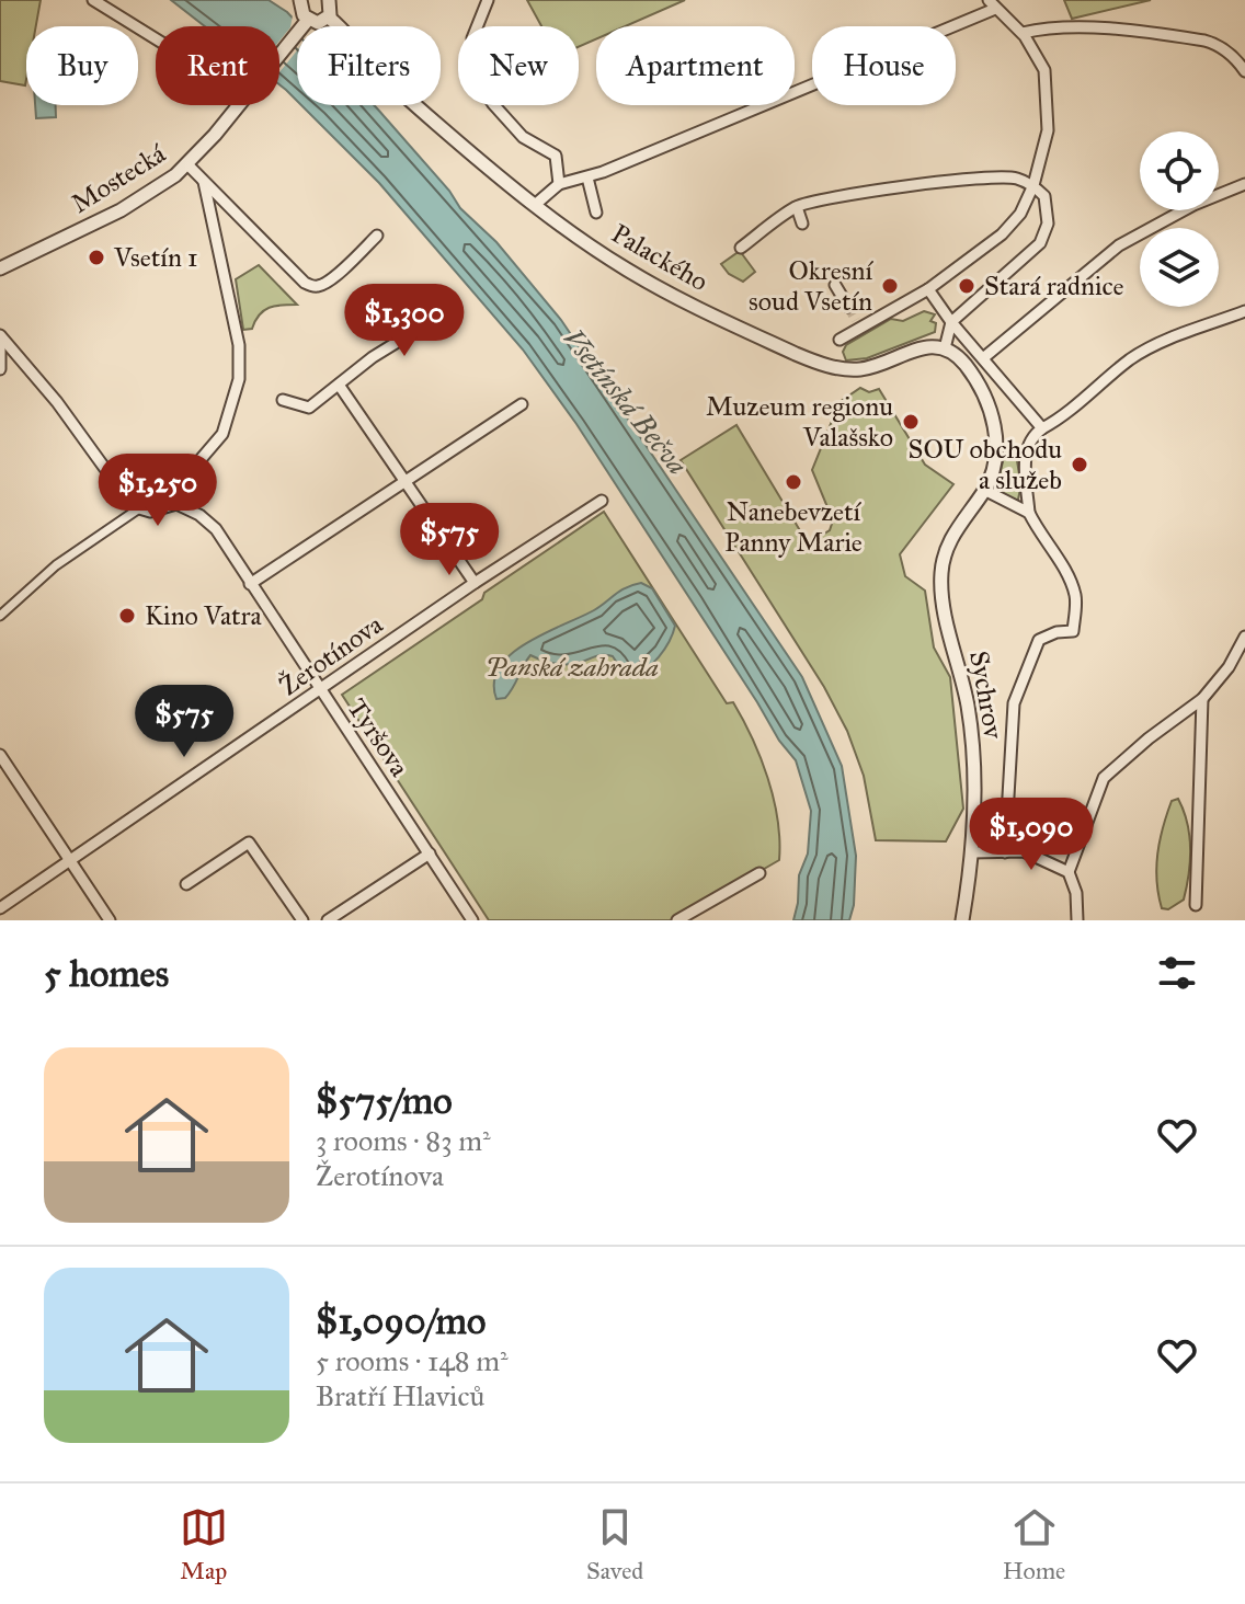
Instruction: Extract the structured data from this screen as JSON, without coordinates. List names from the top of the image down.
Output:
{
  "streets": {
    "street": [
      "Mostecká",
      "Palackého",
      "Žerotínova",
      "Sychrov",
      "Tyršova"
    ]
  },
  "crossings": [
    ["Palackého", "Sychrov"],
    ["Žerotínova", "Tyršova"]
  ],
  "water": ["Vsetínská Bečva"],
  "parks": ["Panská zahrada"],
  "places": [
    "Vsetín 1",
    "Okresní soud Vsetín",
    "Stará radnice",
    "Muzeum regionu Valašsko",
    "SOU obchodu a služeb",
    "Nanebevzetí Panny Marie",
    "Kino Vatra"
  ],
  "page": {
    "chip": [
      "Buy",
      "Rent",
      "Filters",
      "New",
      "Apartment",
      "House"
    ],
    "price": [
      "$1,300",
      "$1,250",
      "$575",
      "$575",
      "$1,090"
    ],
    "heading": "5 homes",
    "list": [
      {
        "name": "$575/mo",
        "note": "3 rooms · 83 m² · Žerotínova"
      },
      {
        "name": "$1,090/mo",
        "note": "5 rooms · 148 m² · Bratří Hlaviců"
      }
    ],
    "tabs": ["Map", "Saved", "Home"]
  }
}
